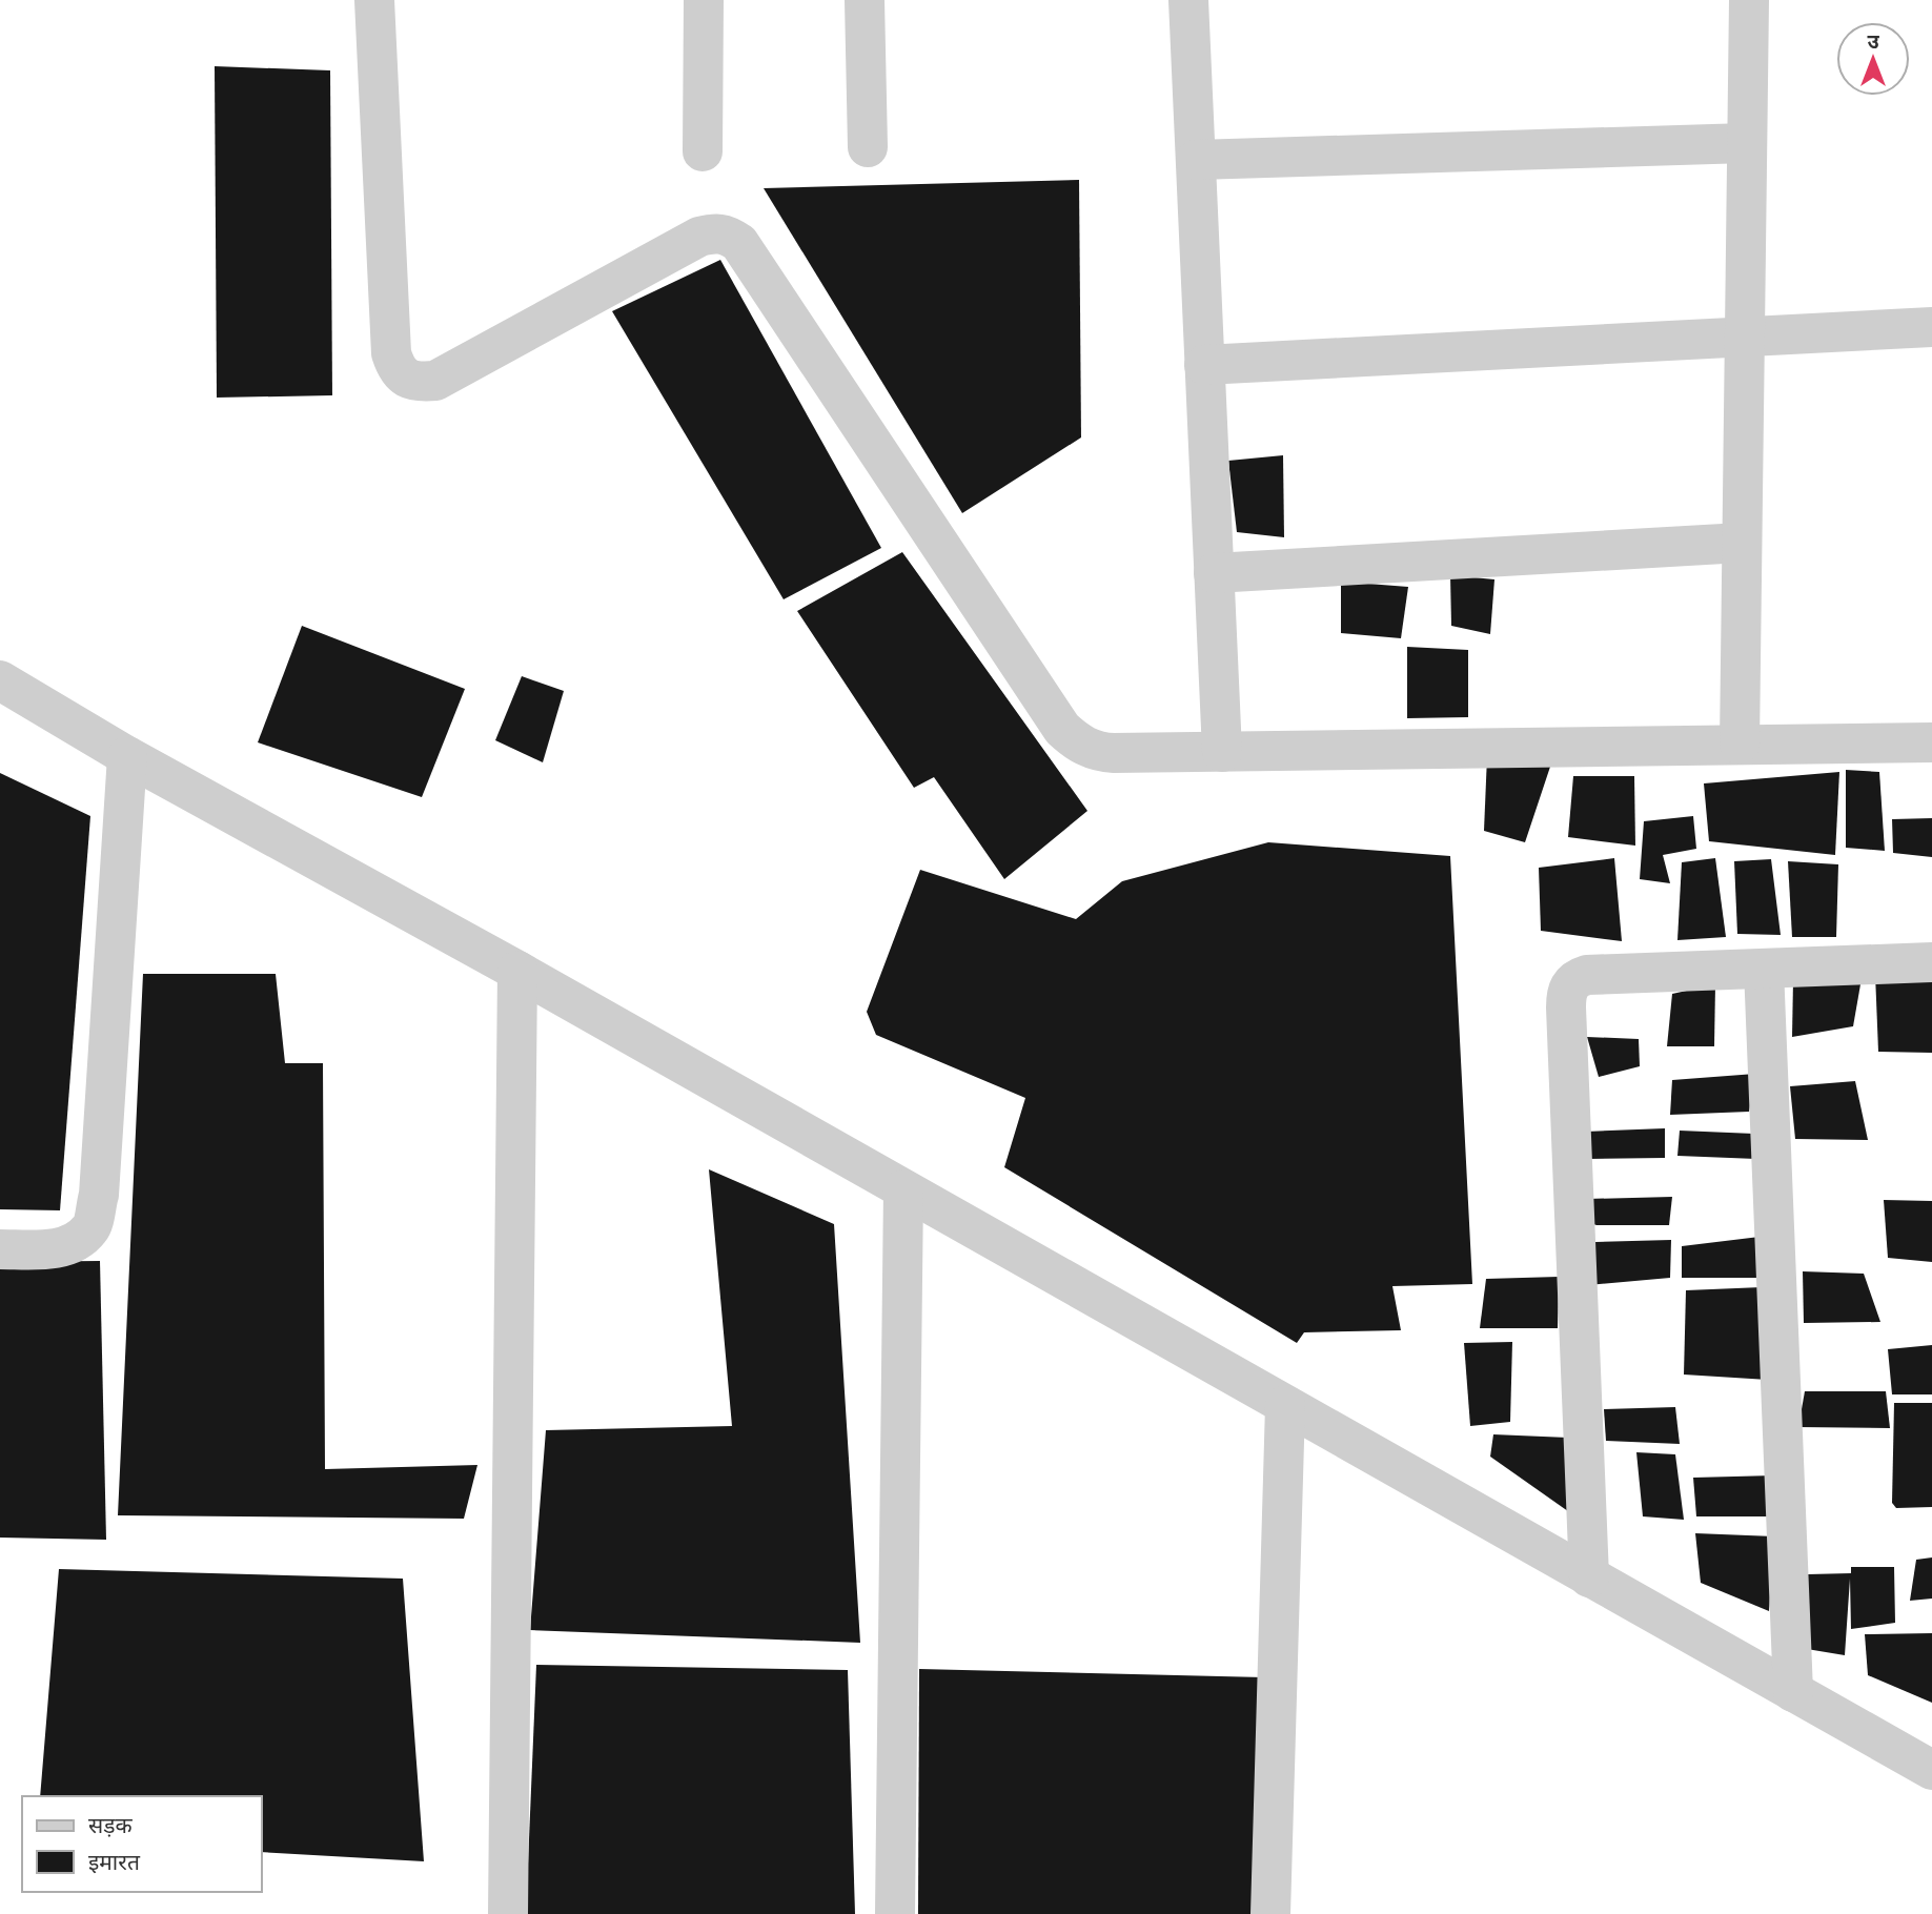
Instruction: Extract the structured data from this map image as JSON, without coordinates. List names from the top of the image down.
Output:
{
  "legend": ["सड़क", "इमारत"],
  "north": "top"
}
